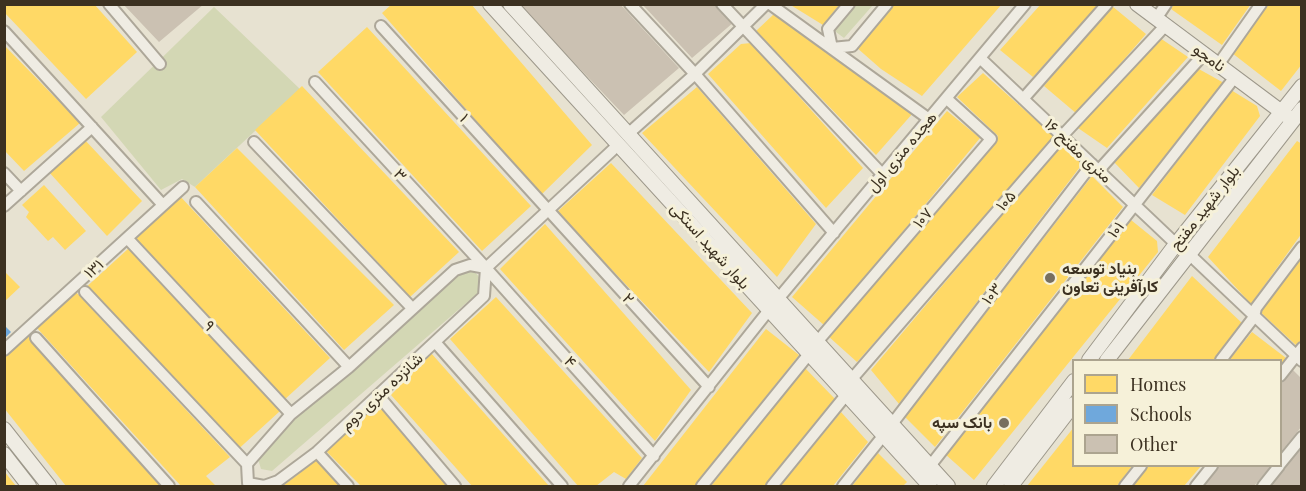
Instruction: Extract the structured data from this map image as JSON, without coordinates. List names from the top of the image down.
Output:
{
  "streets": {
    "main road": ["نامجو", "بلوار شهید مفتح", "بلوار شهید استکی"],
    "street": [
      "۱",
      "۱۶ متری مفتح",
      "هجده متری اول",
      "۳",
      "۱۰۵",
      "۱۰۷",
      "۱۰۱",
      "۱۳۱",
      "۱۰۳",
      "۲",
      "۹",
      "۴",
      "شانزده متری دوم"
    ]
  },
  "crossings": [
    ["نامجو", "۱۰۵"],
    ["نامجو", "بلوار شهید مفتح"],
    ["نامجو", "۱۰۱"],
    ["نامجو", "۱۰۳"],
    ["۱", "۲"],
    ["۱۶ متری مفتح", "هجده متری اول"],
    ["۱۶ متری مفتح", "۱۰۵"],
    ["۱۶ متری مفتح", "بلوار شهید مفتح"],
    ["۱۶ متری مفتح", "۱۰۱"],
    ["۱۶ متری مفتح", "۱۰۳"],
    ["هجده متری اول", "۱۰۷"],
    ["هجده متری اول", "بلوار شهید استکی"],
    ["۳", "۴"],
    ["۳", "شانزده متری دوم"],
    ["۱۰۵", "بلوار شهید استکی"],
    ["۱۰۷", "بلوار شهید استکی"],
    ["۱۰۱", "بلوار شهید استکی"],
    ["بلوار شهید استکی", "۱۰۳"],
    ["۱۳۱", "۹"],
    ["۴", "شانزده متری دوم"]
  ],
  "places": ["بنیاد توسعه کارآفرینی تعاون", "بانک سپه"],
  "legend": ["Homes", "Schools", "Other"]
}
